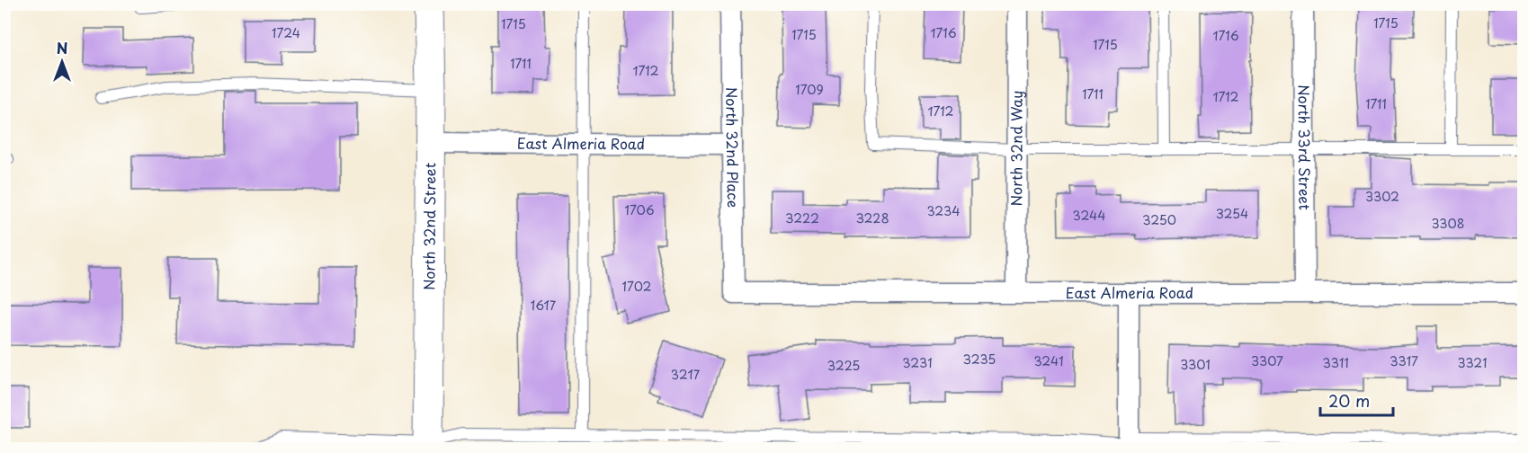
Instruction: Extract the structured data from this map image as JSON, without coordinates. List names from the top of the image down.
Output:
{
  "streets": {
    "main road": ["North 32nd Street"],
    "street": [
      "East Almeria Road",
      "North 32nd Place",
      "North 32nd Way",
      "North 33rd Street"
    ]
  },
  "crossings": [
    ["East Almeria Road", "North 32nd Place"],
    ["East Almeria Road", "North 32nd Way"],
    ["East Almeria Road", "North 33rd Street"],
    ["East Almeria Road", "North 32nd Street"]
  ],
  "house_numbers": [
    "1715",
    "1715",
    "1724",
    "1716",
    "1715",
    "1716",
    "1715",
    "1711",
    "1712",
    "1709",
    "1711",
    "1712",
    "1711",
    "1712",
    "3302",
    "1706",
    "3234",
    "3254",
    "3244",
    "3222",
    "3228",
    "3250",
    "3308",
    "1702",
    "1617",
    "3235",
    "3241",
    "3307",
    "3317",
    "3231",
    "3311",
    "3321",
    "3301",
    "3225",
    "3217"
  ],
  "scale_bar": "20 m",
  "north": "top"
}
